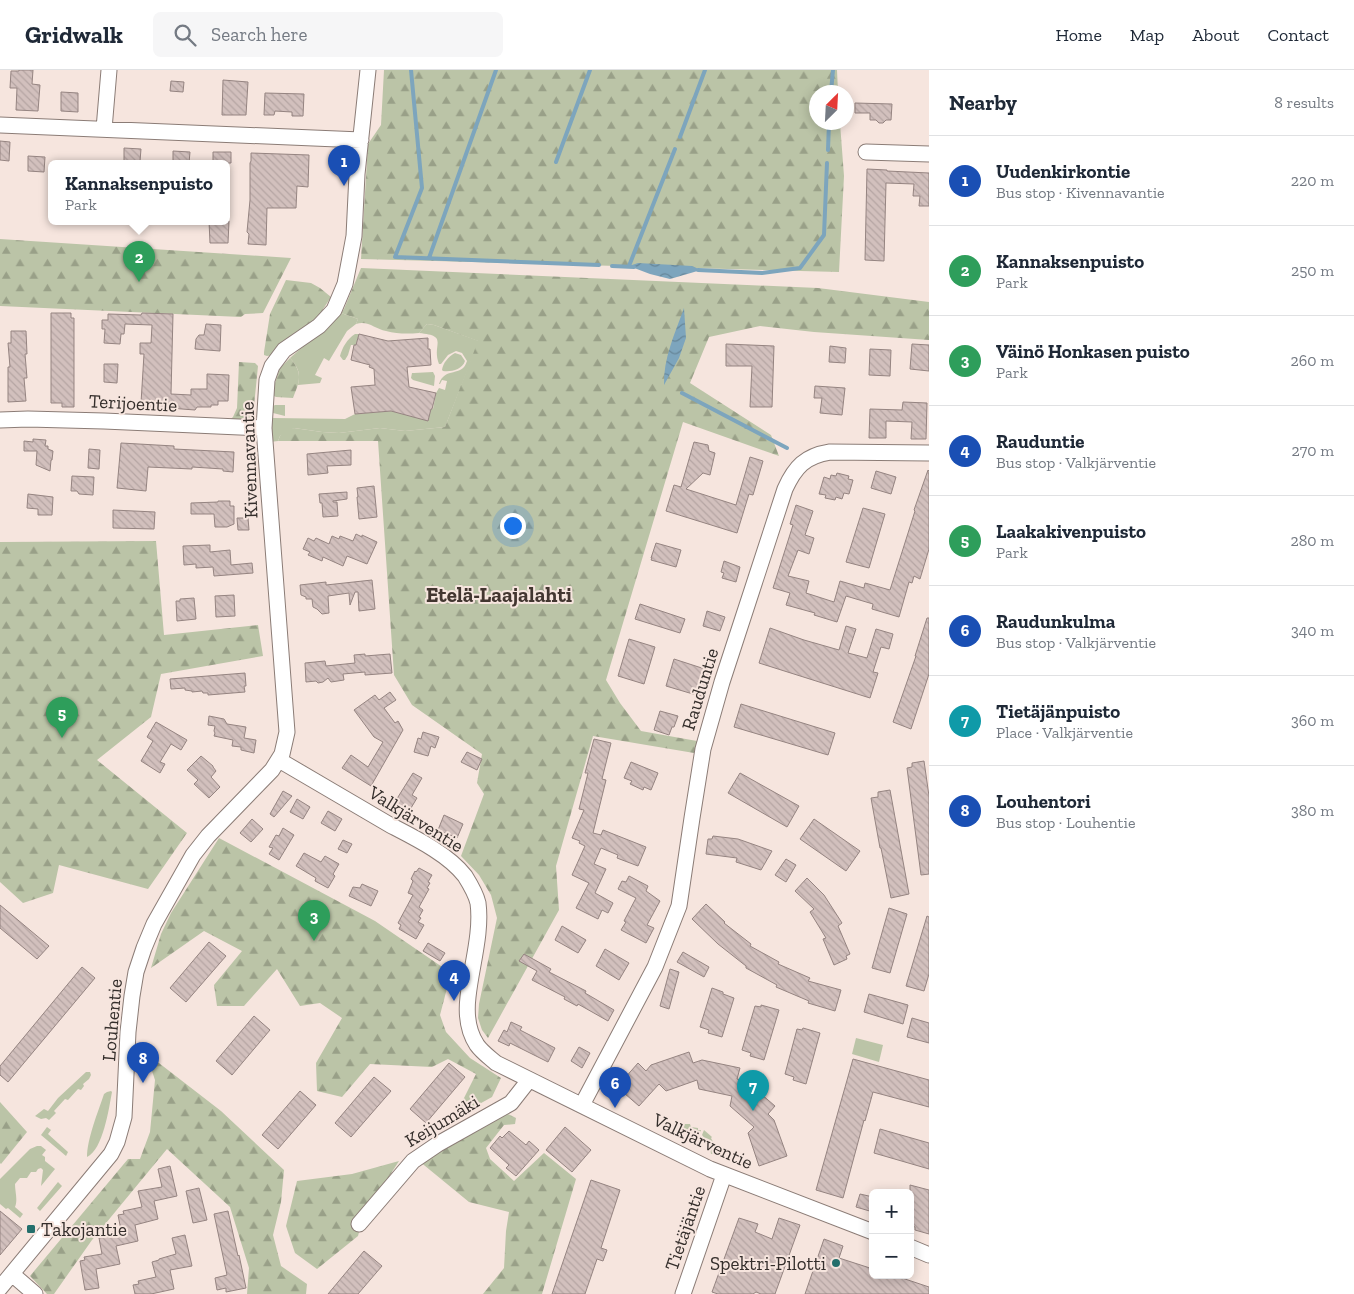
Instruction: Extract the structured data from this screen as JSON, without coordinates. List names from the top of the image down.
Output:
{
  "streets": {
    "street": [
      "Terijoentie",
      "Kivennavantie",
      "Rauduntie",
      "Valkjärventie",
      "Louhentie",
      "Keijumäki",
      "Tietäjäntie"
    ]
  },
  "crossings": [
    ["Terijoentie", "Kivennavantie"],
    ["Kivennavantie", "Valkjärventie"],
    ["Kivennavantie", "Louhentie"],
    ["Rauduntie", "Valkjärventie"],
    ["Valkjärventie", "Louhentie"],
    ["Valkjärventie", "Keijumäki"],
    ["Valkjärventie", "Tietäjäntie"]
  ],
  "districts": ["Etelä-Laajalahti"],
  "places": {
    "transit": ["Takojantie"],
    "other": ["Spektri-Pilotti"]
  },
  "north": "top right",
  "page": {
    "header": "Gridwalk",
    "search": "Search here",
    "nav": [
      "Home",
      "Map",
      "About",
      "Contact"
    ],
    "heading": ["Nearby", "8 results"],
    "list": [
      {
        "mark": "1",
        "name": "Uudenkirkontie",
        "note": "Bus stop · Kivennavantie",
        "value": "220 m"
      },
      {
        "mark": "2",
        "name": "Kannaksenpuisto",
        "note": "Park",
        "value": "250 m"
      },
      {
        "mark": "3",
        "name": "Väinö Honkasen puisto",
        "note": "Park",
        "value": "260 m"
      },
      {
        "mark": "4",
        "name": "Rauduntie",
        "note": "Bus stop · Valkjärventie",
        "value": "270 m"
      },
      {
        "mark": "5",
        "name": "Laakakivenpuisto",
        "note": "Park",
        "value": "280 m"
      },
      {
        "mark": "6",
        "name": "Raudunkulma",
        "note": "Bus stop · Valkjärventie",
        "value": "340 m"
      },
      {
        "mark": "7",
        "name": "Tietäjänpuisto",
        "note": "Place · Valkjärventie",
        "value": "360 m"
      },
      {
        "mark": "8",
        "name": "Louhentori",
        "note": "Bus stop · Louhentie",
        "value": "380 m"
      }
    ],
    "pins": [
      "1",
      "2",
      "5",
      "3",
      "4",
      "8",
      "6",
      "7"
    ],
    "popup": ["Kannaksenpuisto", "Park"],
    "map_buttons": ["+", "−"]
  }
}
